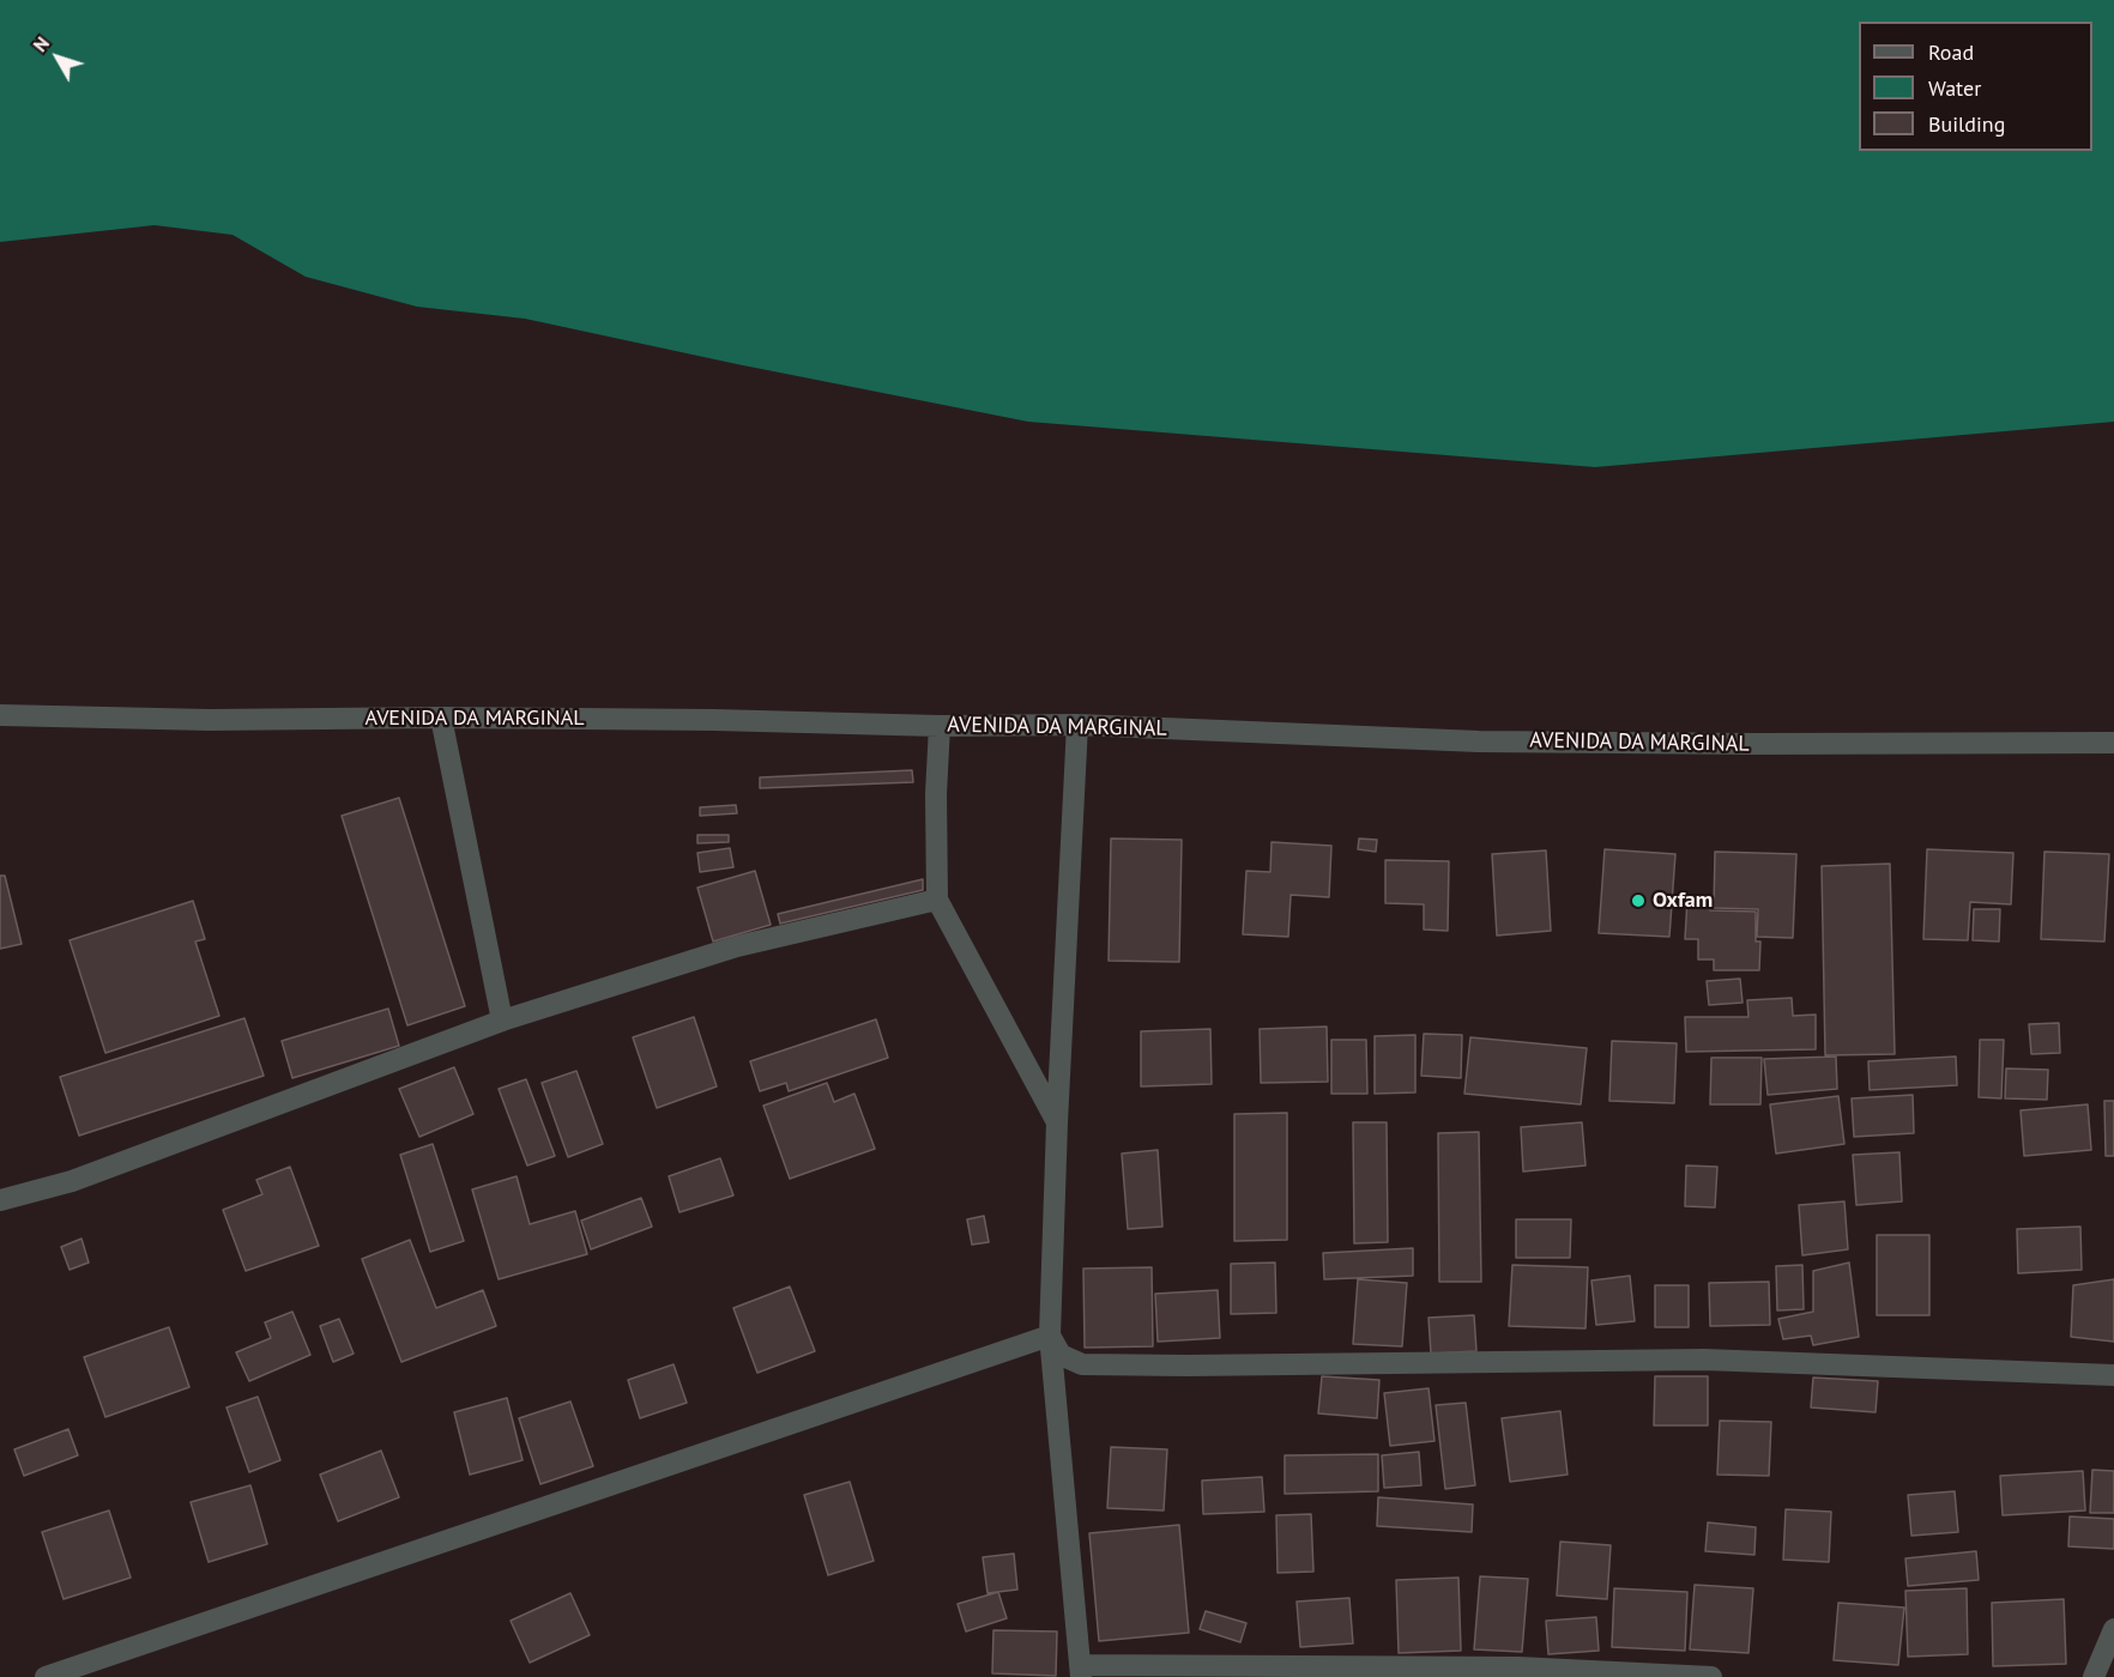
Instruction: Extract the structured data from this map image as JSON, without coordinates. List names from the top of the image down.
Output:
{
  "streets": {
    "street": ["AVENIDA DA MARGINAL"]
  },
  "places": ["Oxfam"],
  "legend": ["Road", "Water", "Building"],
  "north": "top left"
}
